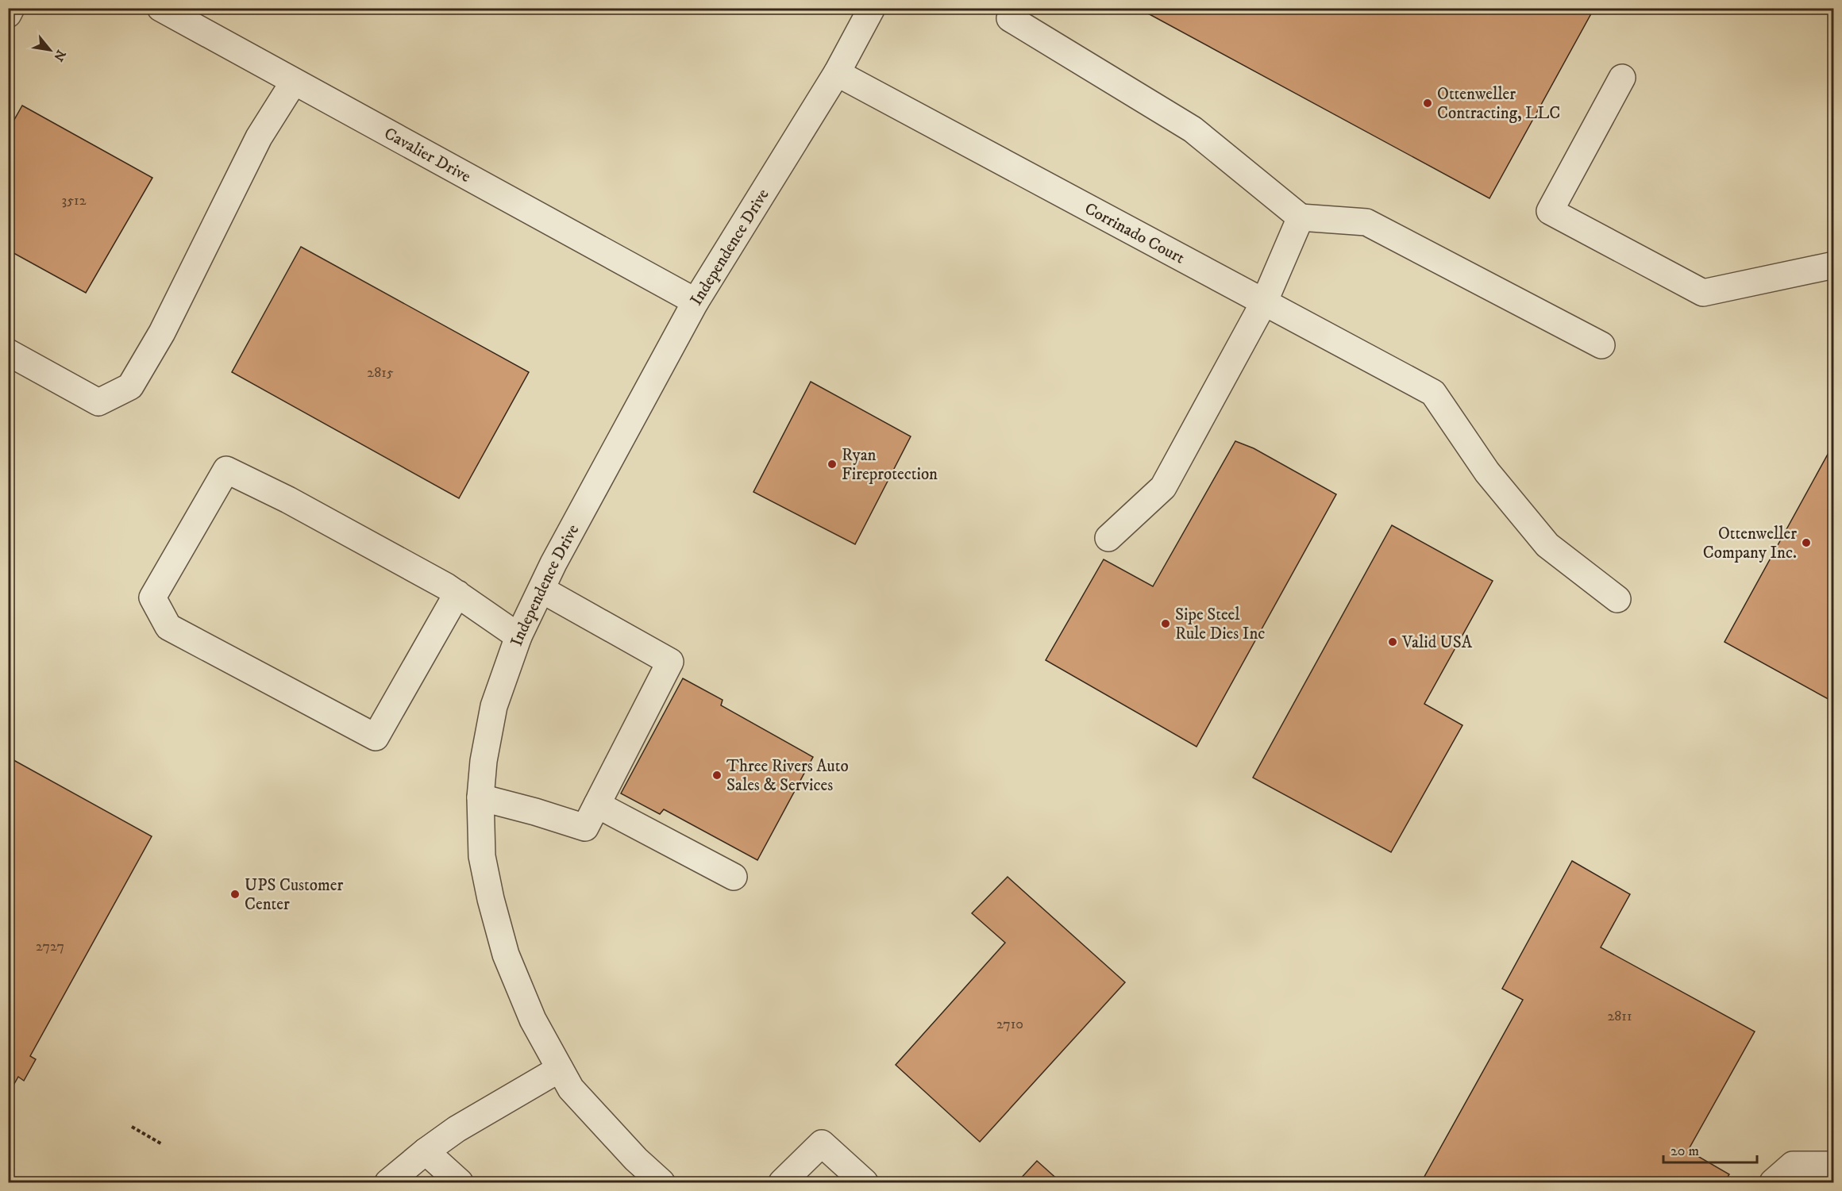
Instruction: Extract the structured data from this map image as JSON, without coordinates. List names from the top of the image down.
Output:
{
  "streets": {
    "street": ["Cavalier Drive", "Corrinado Court", "Independence Drive"]
  },
  "crossings": [
    ["Cavalier Drive", "Independence Drive"],
    ["Corrinado Court", "Independence Drive"]
  ],
  "places": [
    "Ottenweller Contracting, LLC",
    "Ryan Fireprotection",
    "Ottenweller Company Inc.",
    "Sipe Steel Rule Dies Inc",
    "Valid USA",
    "Three Rivers Auto Sales & Services",
    "UPS Customer Center"
  ],
  "house_numbers": [
    "3512",
    "2815",
    "2727",
    "2811",
    "2710"
  ],
  "scale_bar": "20 m",
  "north": "bottom right"
}
